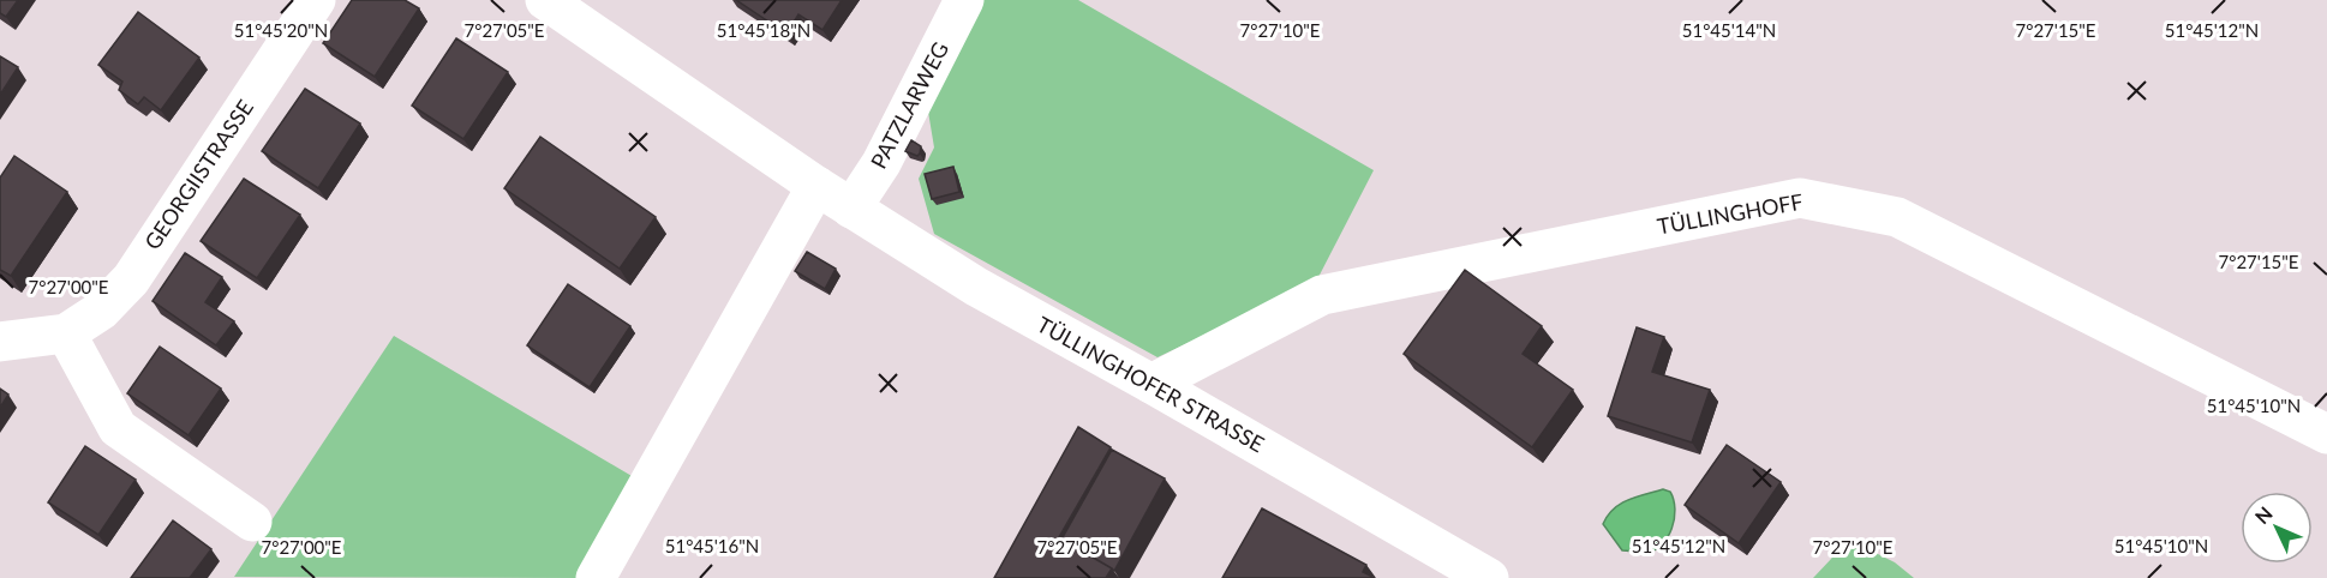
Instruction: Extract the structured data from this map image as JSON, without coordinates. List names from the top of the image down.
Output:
{
  "streets": {
    "street": [
      "PATZLARWEG",
      "GEORGIISTRASSE",
      "TÜLLINGHOFF",
      "TÜLLINGHOFER STRASSE"
    ]
  },
  "crossings": [
    ["PATZLARWEG", "TÜLLINGHOFER STRASSE"],
    ["TÜLLINGHOFF", "TÜLLINGHOFER STRASSE"]
  ],
  "north": "top left",
  "coordinates": [
    "7°27'05\"E",
    "7°27'10\"E",
    "7°27'15\"E",
    "51°45'20\"N",
    "51°45'18\"N",
    "51°45'14\"N",
    "51°45'12\"N",
    "7°27'00\"E",
    "51°45'10\"N",
    "51°45'16\"N"
  ]
}
